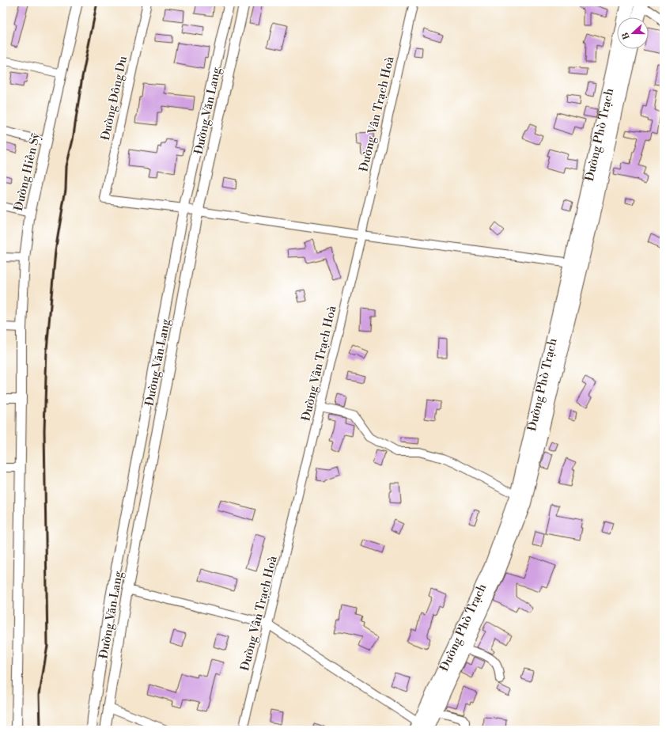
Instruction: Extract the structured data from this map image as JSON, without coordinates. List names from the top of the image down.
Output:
{
  "streets": {
    "highway": ["Đường Phò Trạch"],
    "street": [
      "Đường Đông Du",
      "Đường Văn Lang",
      "Đường Vân Trạch Hoà",
      "Đường Hiền Sỹ"
    ]
  },
  "crossings": [
    ["Đường Đông Du", "Đường Văn Lang"]
  ],
  "north": "left"
}
